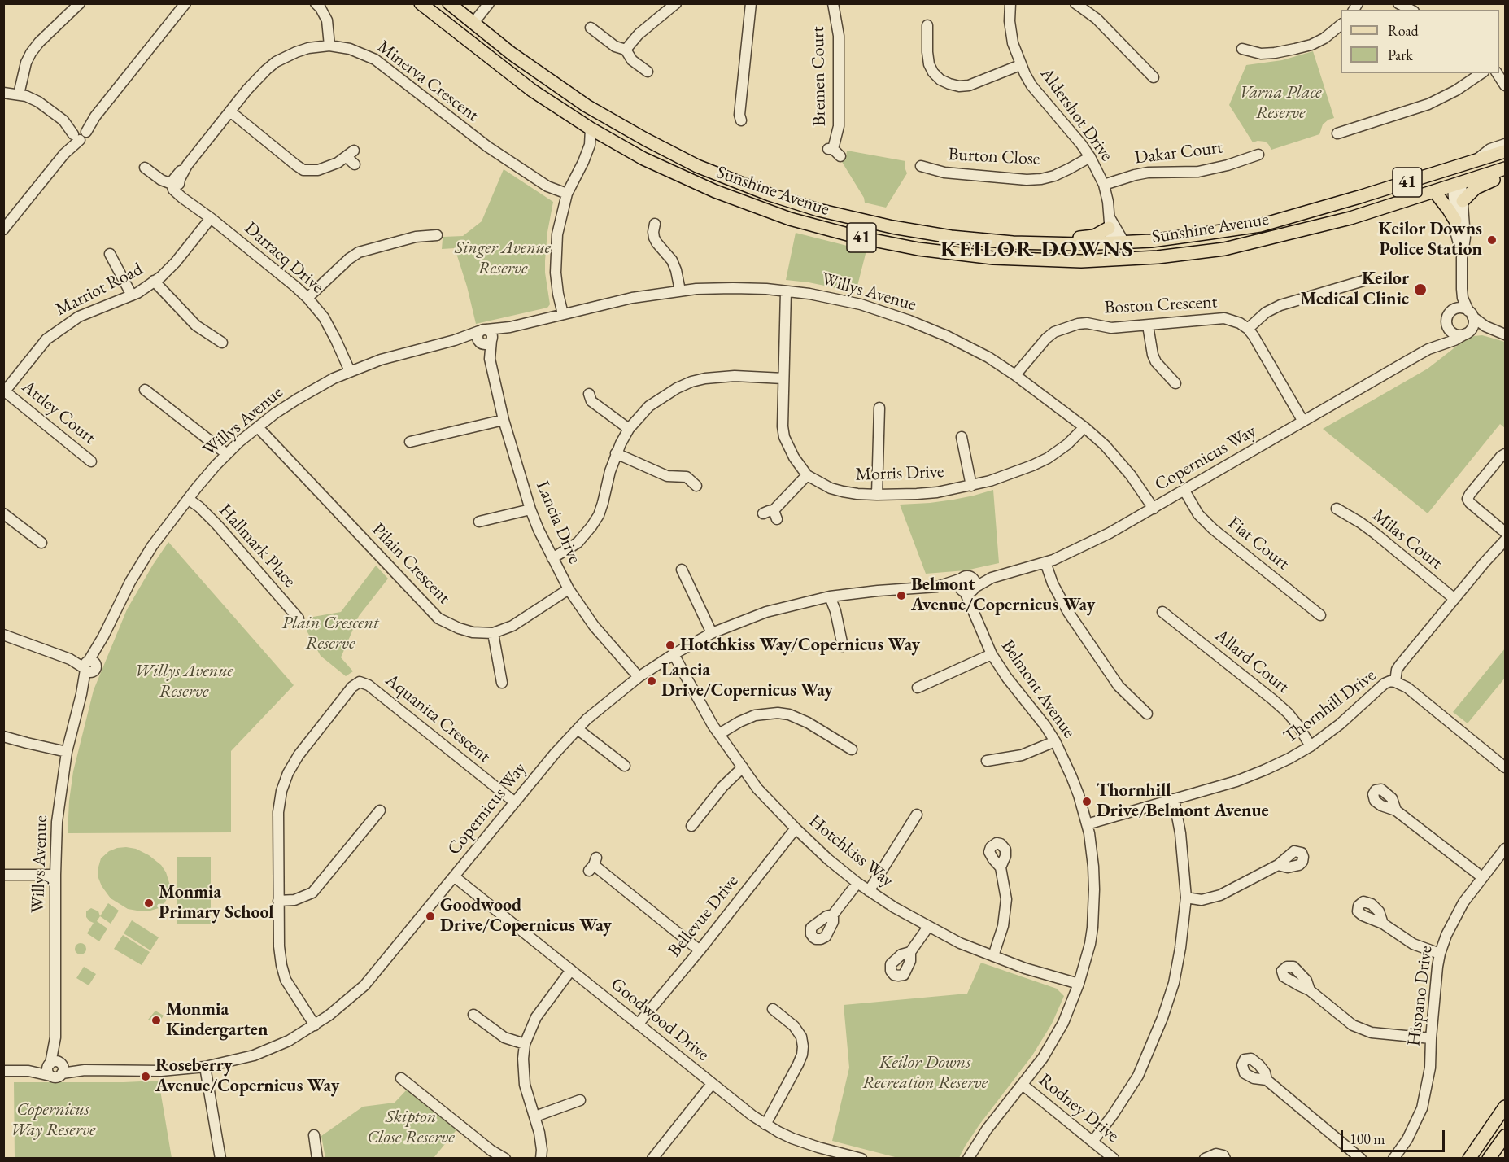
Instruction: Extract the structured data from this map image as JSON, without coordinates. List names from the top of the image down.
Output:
{
  "streets": {
    "main road": ["41", "Sunshine Avenue"],
    "street": [
      "Bremen Court",
      "Minerva Crescent",
      "Aldershot Drive",
      "Dakar Court",
      "Burton Close",
      "Darracq Drive",
      "Marriot Road",
      "Willys Avenue",
      "Boston Crescent",
      "Attley Court",
      "Copernicus Way",
      "Morris Drive",
      "Lancia Drive",
      "Milas Court",
      "Fiat Court",
      "Hallmark Place",
      "Pilain Crescent",
      "Allard Court",
      "Belmont Avenue",
      "Thornhill Drive",
      "Aquanita Crescent",
      "Hotchkiss Way",
      "Bellevue Drive",
      "Hispano Drive",
      "Goodwood Drive",
      "Rodney Drive"
    ]
  },
  "crossings": [
    ["Minerva Crescent", "Darracq Drive"],
    ["Aldershot Drive", "Dakar Court"],
    ["Aldershot Drive", "Burton Close"],
    ["Aldershot Drive", "Sunshine Avenue"],
    ["Darracq Drive", "Marriot Road"],
    ["Darracq Drive", "Willys Avenue"],
    ["Marriot Road", "Attley Court"],
    ["Willys Avenue", "Boston Crescent"],
    ["Willys Avenue", "Copernicus Way"],
    ["Willys Avenue", "Morris Drive"],
    ["Willys Avenue", "Lancia Drive"],
    ["Willys Avenue", "Hallmark Place"],
    ["Willys Avenue", "Pilain Crescent"],
    ["Copernicus Way", "Lancia Drive"],
    ["Copernicus Way", "Fiat Court"],
    ["Copernicus Way", "Belmont Avenue"],
    ["Copernicus Way", "Aquanita Crescent"],
    ["Copernicus Way", "Hotchkiss Way"],
    ["Copernicus Way", "Goodwood Drive"],
    ["Lancia Drive", "Pilain Crescent"],
    ["Milas Court", "Thornhill Drive"],
    ["Allard Court", "Thornhill Drive"],
    ["Belmont Avenue", "Thornhill Drive"],
    ["Belmont Avenue", "Hotchkiss Way"],
    ["Belmont Avenue", "Rodney Drive"],
    ["Hotchkiss Way", "Bellevue Drive"],
    ["Bellevue Drive", "Goodwood Drive"]
  ],
  "districts": ["KEILOR DOWNS"],
  "parks": [
    "Varna Place Reserve",
    "Singer Avenue Reserve",
    "Plain Crescent Reserve",
    "Willys Avenue Reserve",
    "Keilor Downs Recreation Reserve",
    "Copernicus Way Reserve",
    "Skipton Close Reserve"
  ],
  "places": [
    "Keilor Downs Police Station",
    "Keilor Medical Clinic",
    "Belmont Avenue/Copernicus Way",
    "Hotchkiss Way/Copernicus Way",
    "Lancia Drive/Copernicus Way",
    "Thornhill Drive/Belmont Avenue",
    "Monmia Primary School",
    "Goodwood Drive/Copernicus Way",
    "Monmia Kindergarten",
    "Roseberry Avenue/Copernicus Way"
  ],
  "legend": ["Road", "Park"],
  "scale_bar": "100 m"
}
